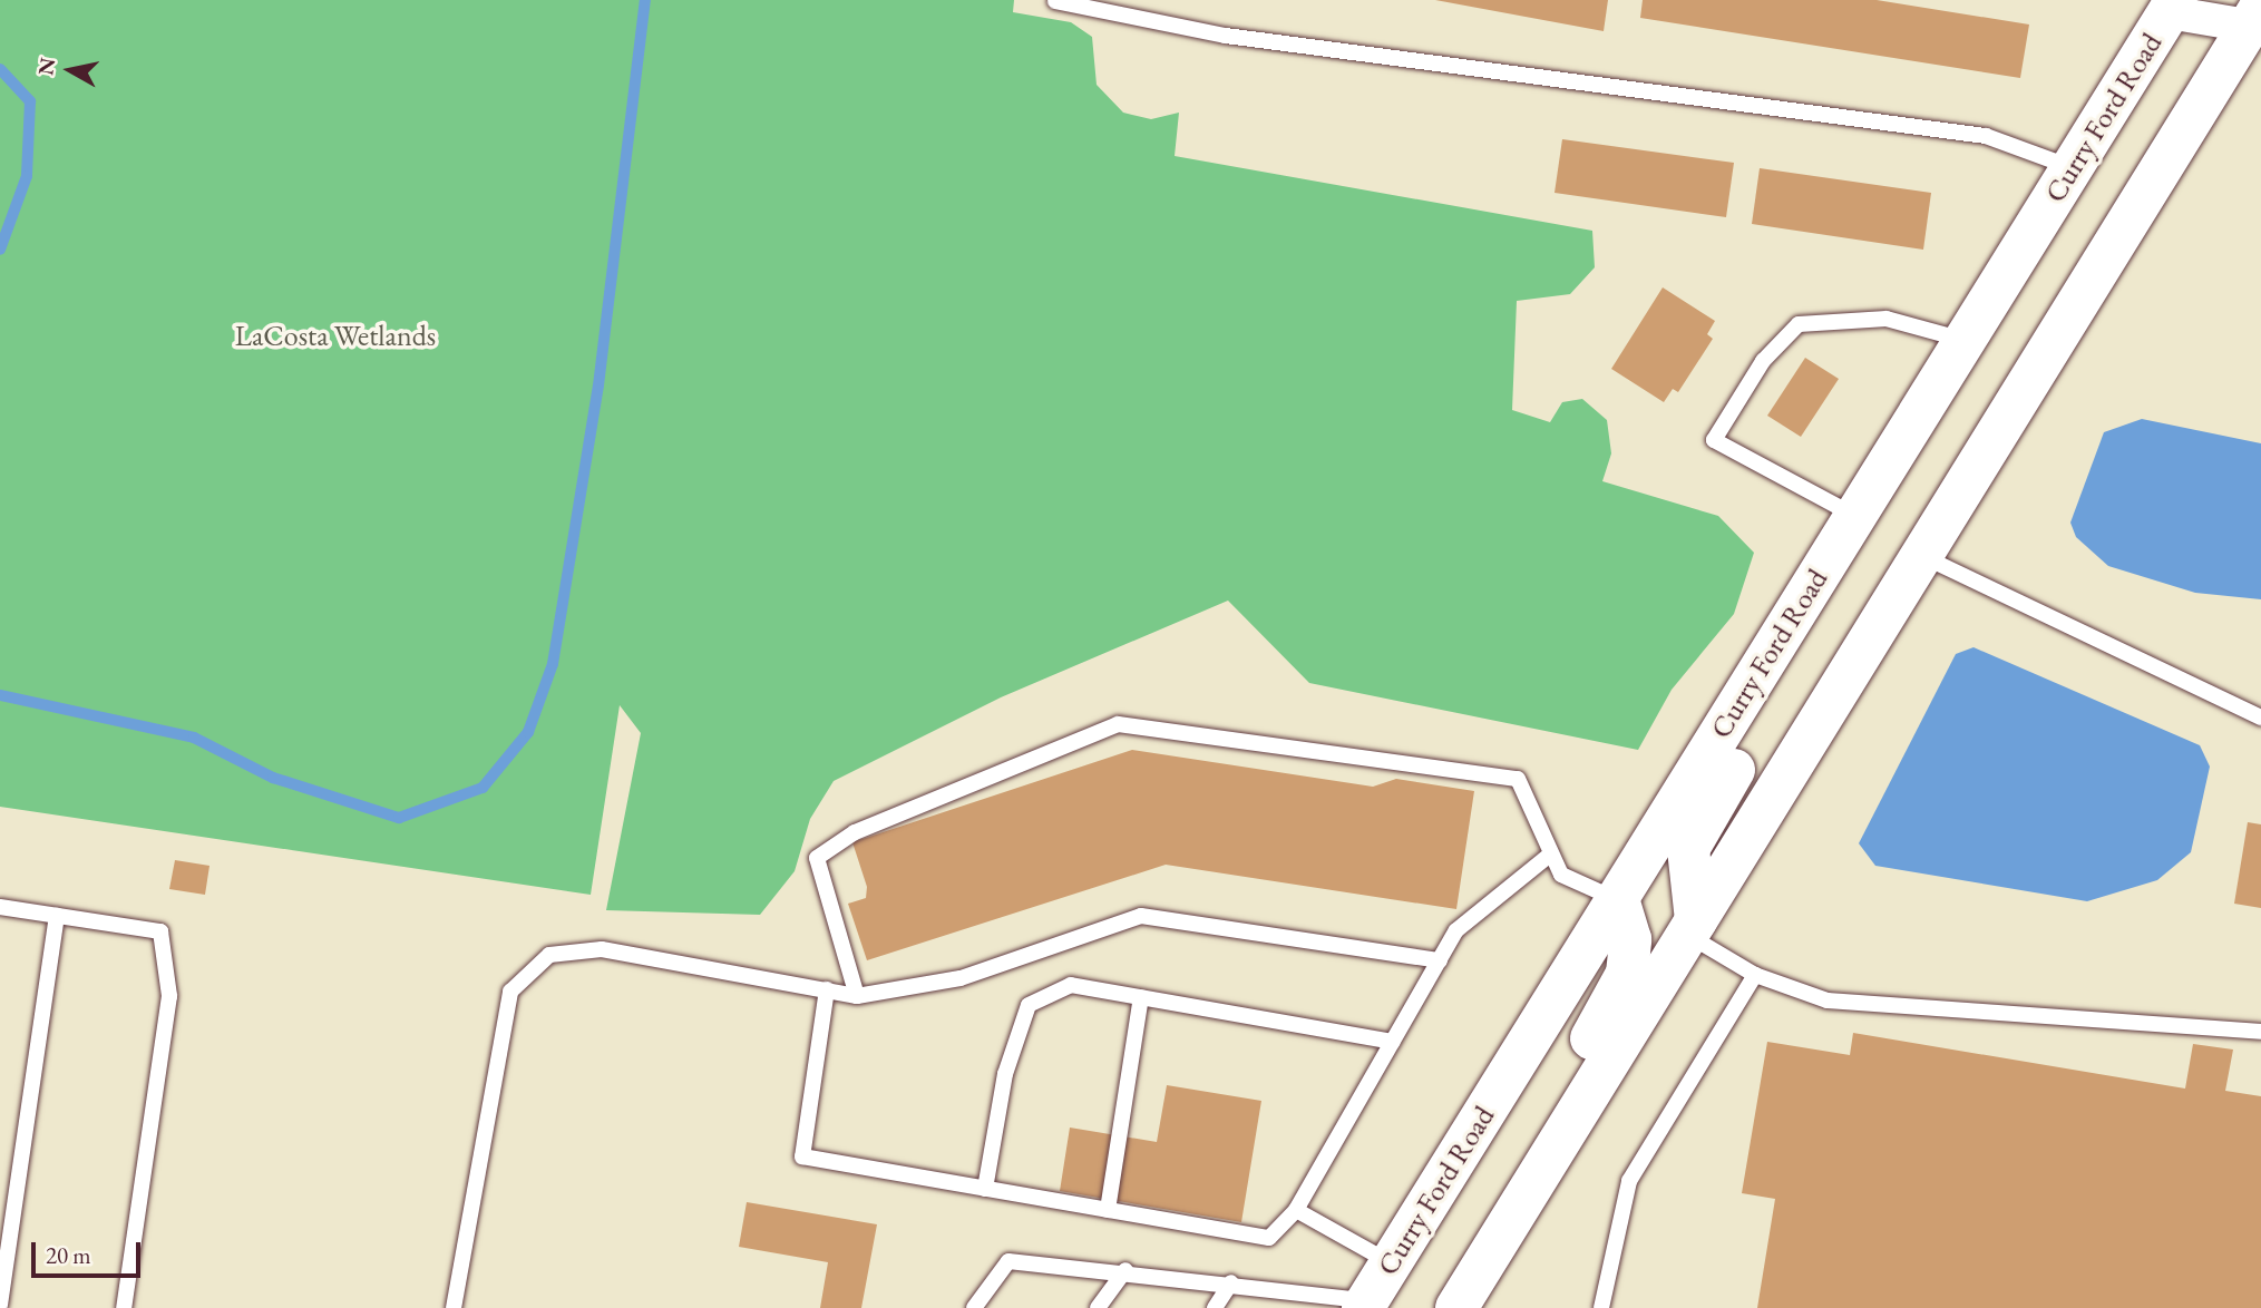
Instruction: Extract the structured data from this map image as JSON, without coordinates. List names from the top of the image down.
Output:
{
  "streets": {
    "main road": ["Curry Ford Road"]
  },
  "parks": ["LaCosta Wetlands"],
  "scale_bar": "20 m",
  "north": "left"
}
